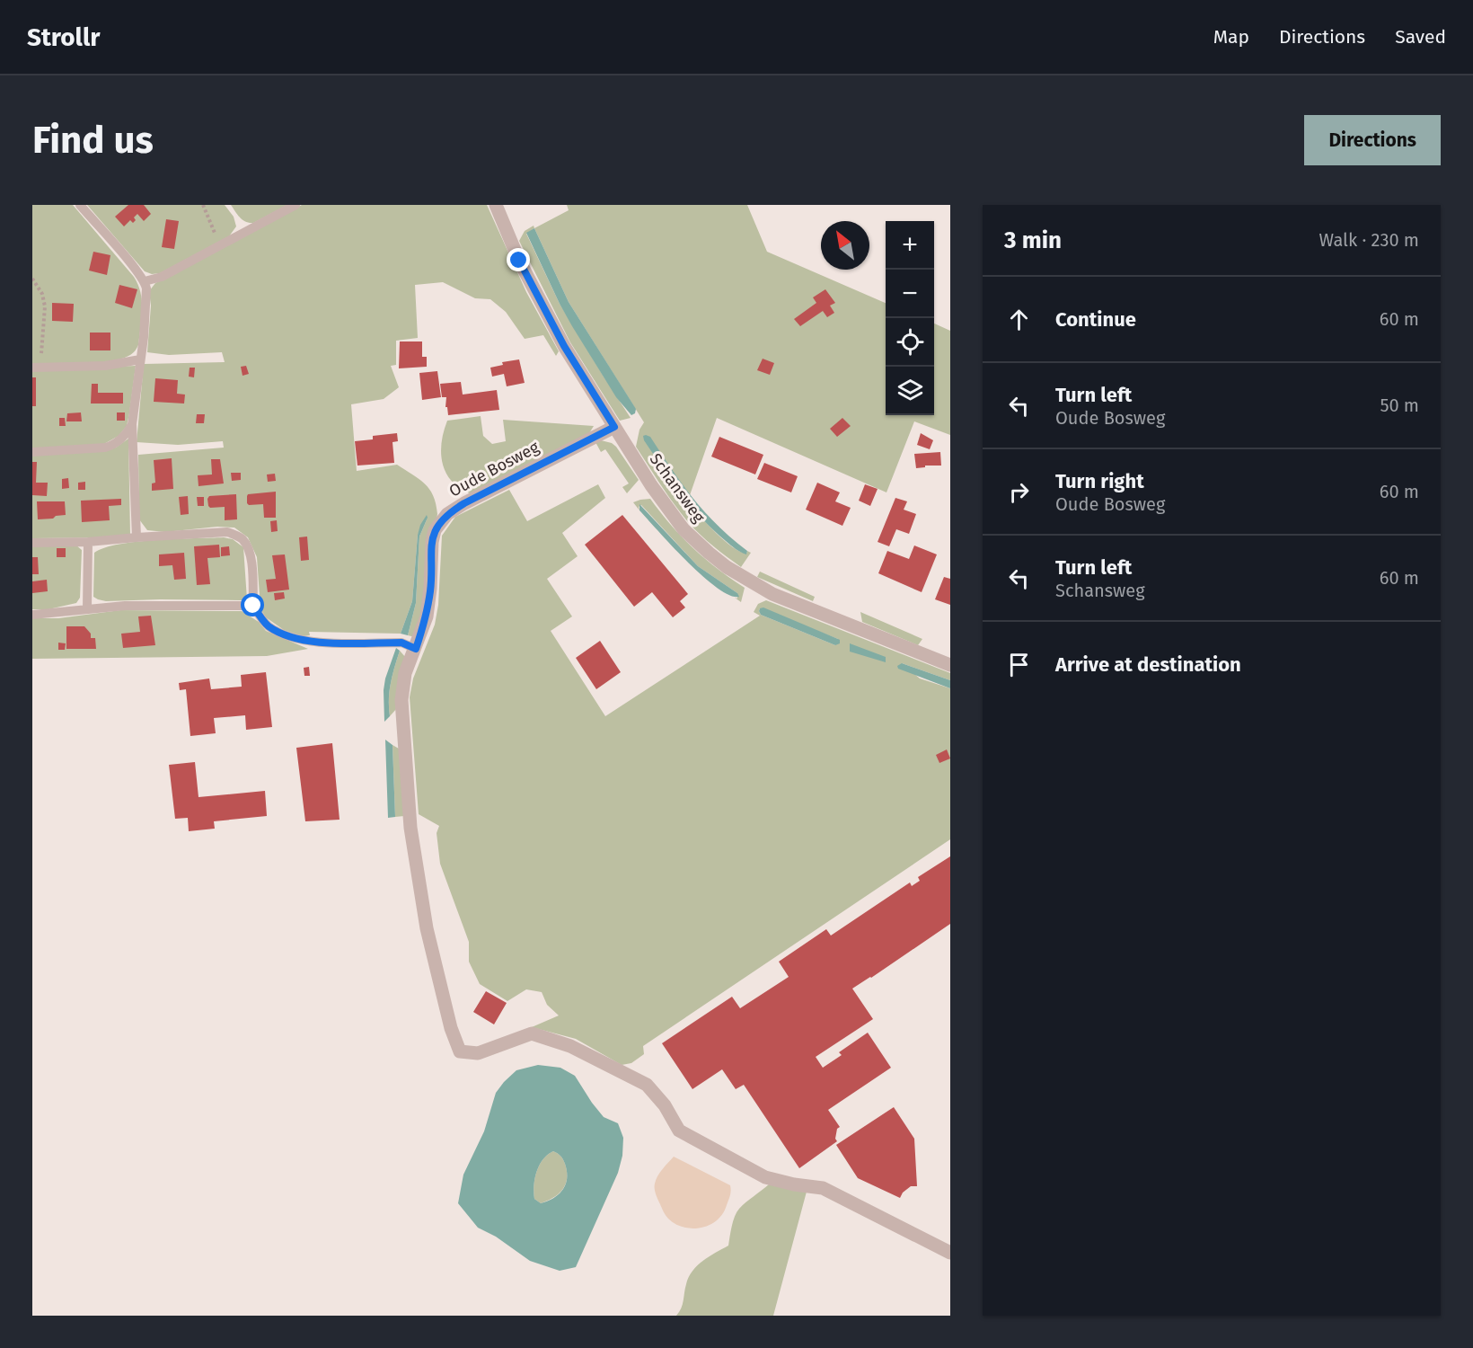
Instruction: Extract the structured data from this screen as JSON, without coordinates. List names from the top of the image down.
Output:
{
  "streets": {
    "street": ["Oude Bosweg", "Schansweg"]
  },
  "crossings": [
    ["Oude Bosweg", "Schansweg"]
  ],
  "north": "top left",
  "page": {
    "header": "Strollr",
    "nav": ["Map", "Directions", "Saved"],
    "buttons": "Directions",
    "title": "Find us",
    "heading": ["3 min", "Walk · 230 m"],
    "map_buttons": ["+", "−"],
    "list": [
      ["Continue", "60 m"],
      ["Turn left", "Oude Bosweg", "50 m"],
      ["Turn right", "Oude Bosweg", "60 m"],
      ["Turn left", "Schansweg", "60 m"],
      "Arrive at destination"
    ]
  }
}
